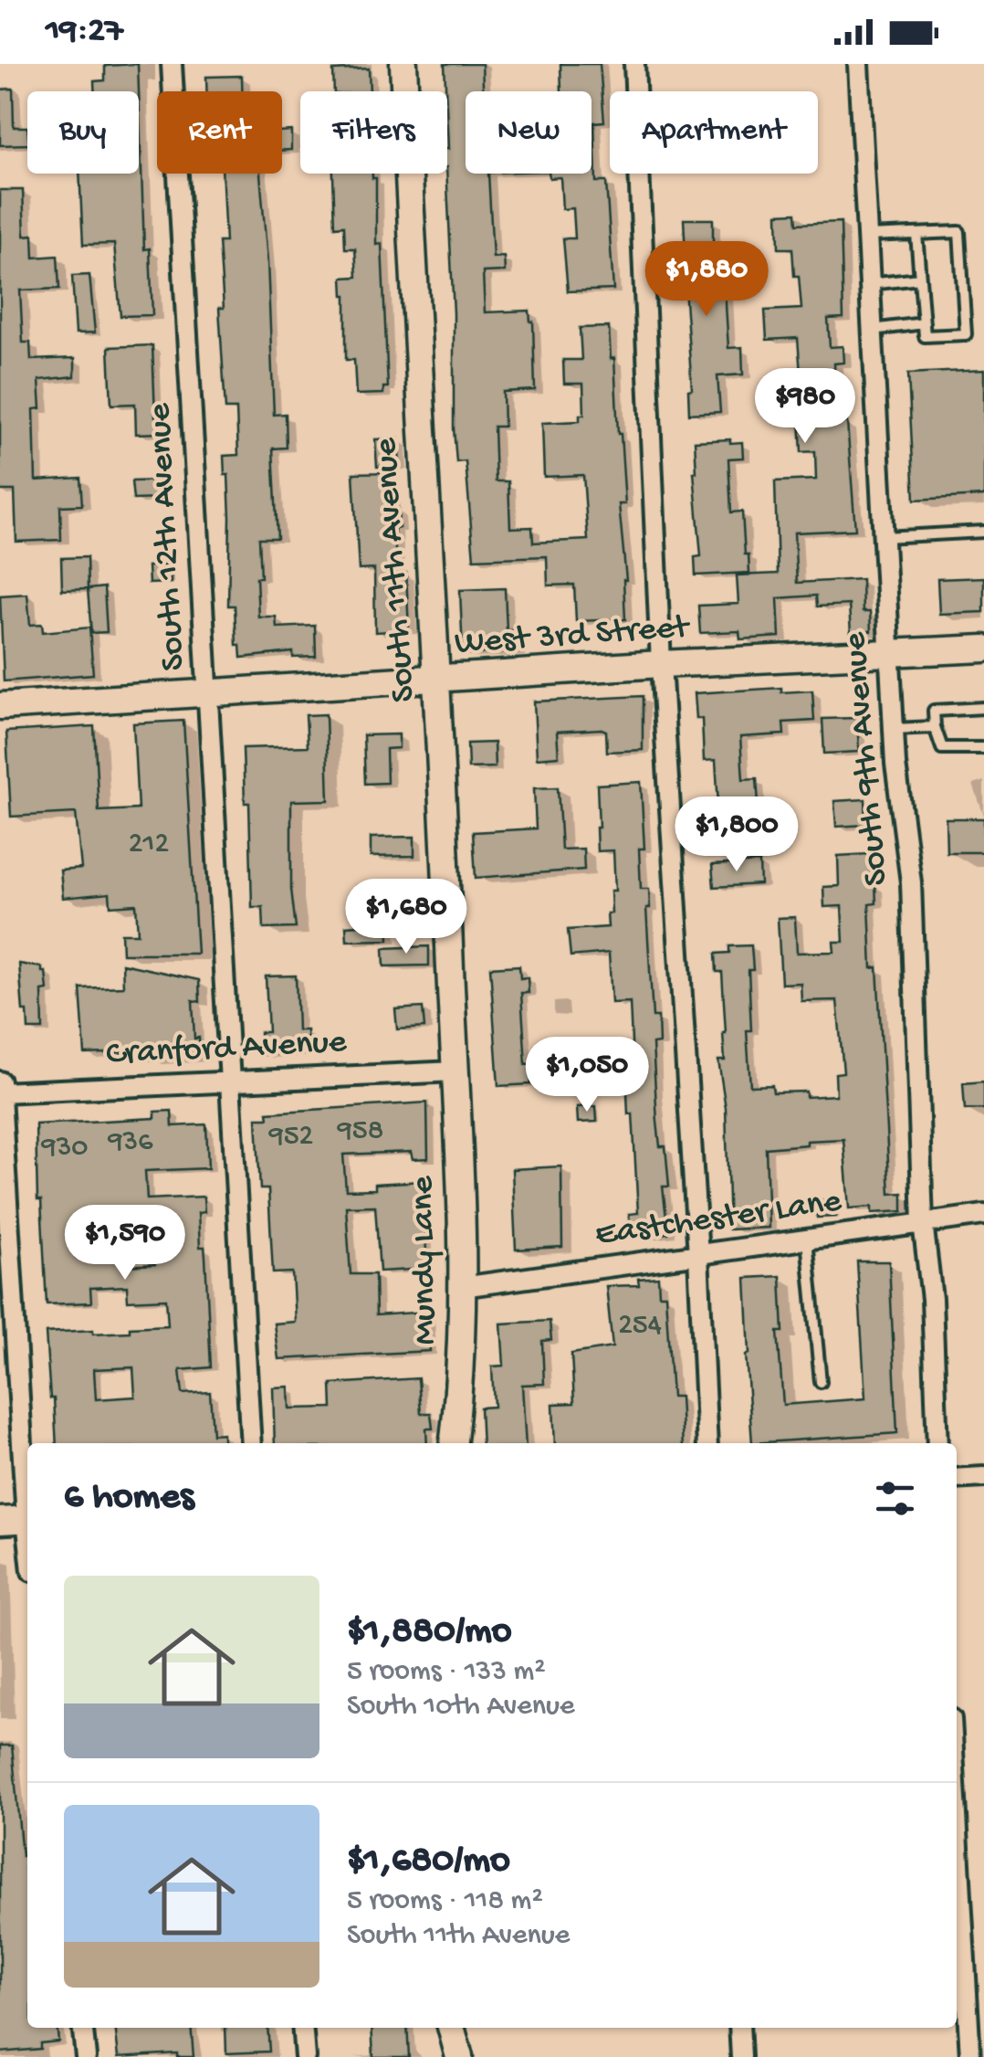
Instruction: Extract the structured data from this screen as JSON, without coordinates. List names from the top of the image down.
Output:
{
  "streets": {
    "street": [
      "South 12th Avenue",
      "South 11th Avenue",
      "West 3rd Street",
      "South 9th Avenue",
      "Cranford Avenue",
      "Eastchester Lane",
      "Mundy Lane"
    ]
  },
  "crossings": [
    ["South 12th Avenue", "West 3rd Street"],
    ["South 12th Avenue", "Cranford Avenue"],
    ["South 11th Avenue", "West 3rd Street"],
    ["South 11th Avenue", "Cranford Avenue"],
    ["South 11th Avenue", "Mundy Lane"],
    ["West 3rd Street", "South 9th Avenue"],
    ["South 9th Avenue", "Eastchester Lane"],
    ["Cranford Avenue", "Mundy Lane"],
    ["Eastchester Lane", "Mundy Lane"]
  ],
  "house_numbers": [
    "212",
    "958",
    "952",
    "936",
    "930",
    "254"
  ],
  "page": {
    "status": "19:27",
    "chip": [
      "Buy",
      "Rent",
      "Filters",
      "New",
      "Apartment"
    ],
    "price": [
      "$1,880",
      "$980",
      "$1,800",
      "$1,680",
      "$1,050",
      "$1,590"
    ],
    "heading": "6 homes",
    "list": [
      {
        "name": "$1,880/mo",
        "note": "5 rooms · 133 m² · South 10th Avenue"
      },
      {
        "name": "$1,680/mo",
        "note": "5 rooms · 118 m² · South 11th Avenue"
      }
    ]
  }
}
